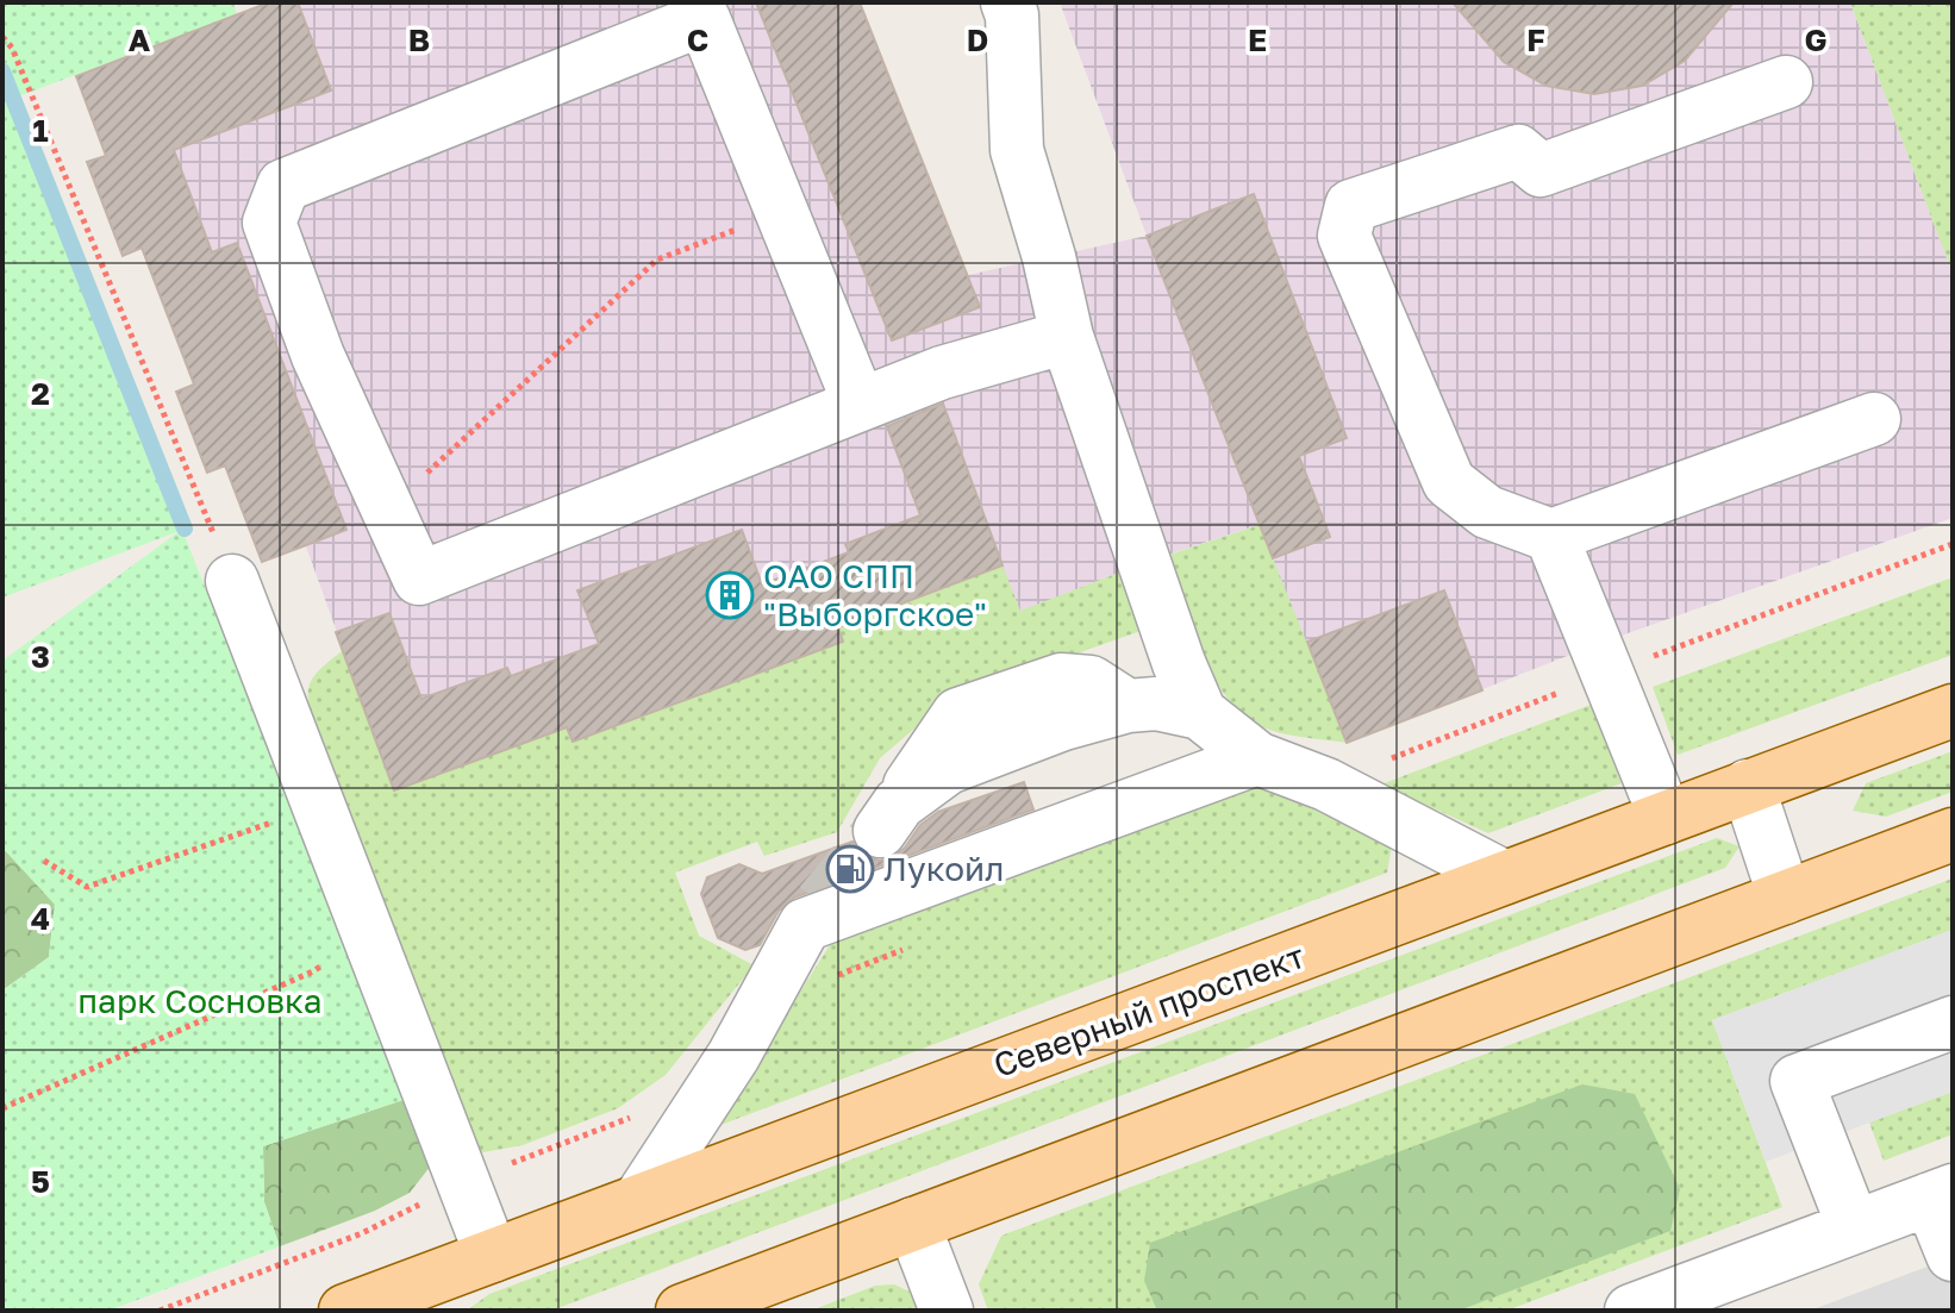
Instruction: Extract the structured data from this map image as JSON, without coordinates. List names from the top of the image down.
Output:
{
  "streets": {
    "main road": ["Северный проспект"]
  },
  "parks": ["парк Сосновка"],
  "places": {
    "building": ["ОАО СПП \"Выборгское\""],
    "fuel station": ["Лукойл"]
  },
  "grid": {
    "columns": [
      "A",
      "B",
      "C",
      "D",
      "E",
      "F",
      "G"
    ],
    "rows": [
      "1",
      "2",
      "3",
      "4",
      "5"
    ]
  }
}
